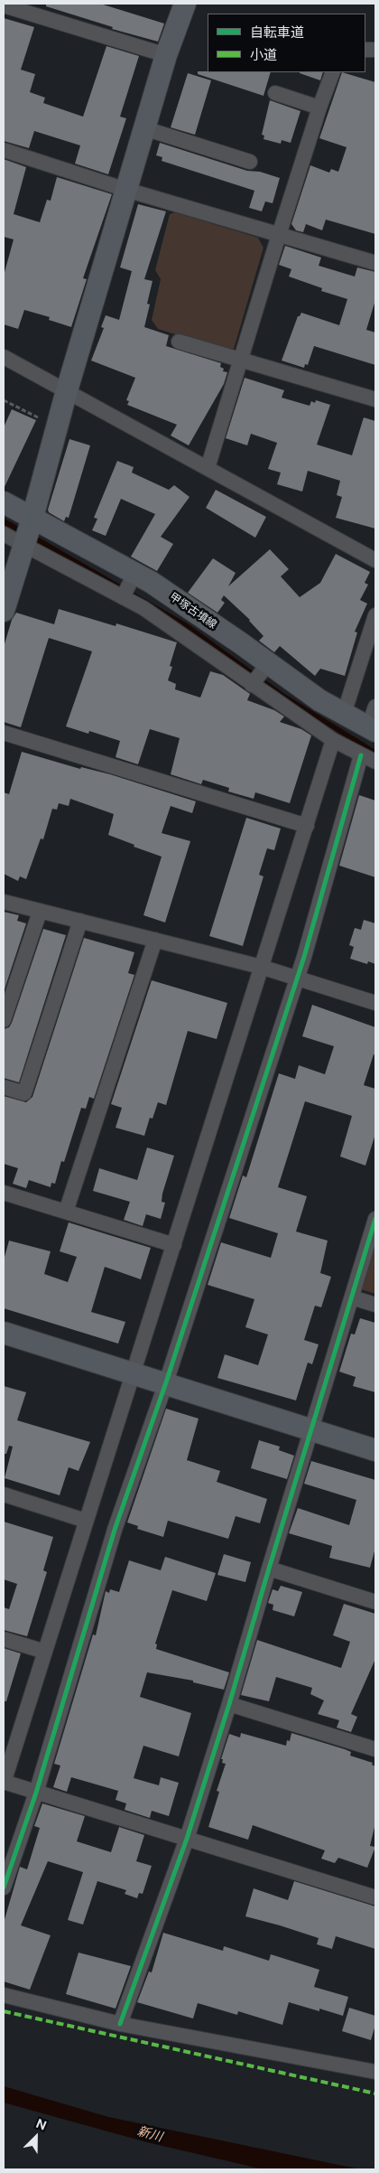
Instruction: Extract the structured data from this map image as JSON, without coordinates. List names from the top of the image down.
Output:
{
  "streets": {
    "street": ["甲塚古墳線"]
  },
  "water": ["新川"],
  "legend": ["自転車道", "小道"],
  "north": "top right"
}
